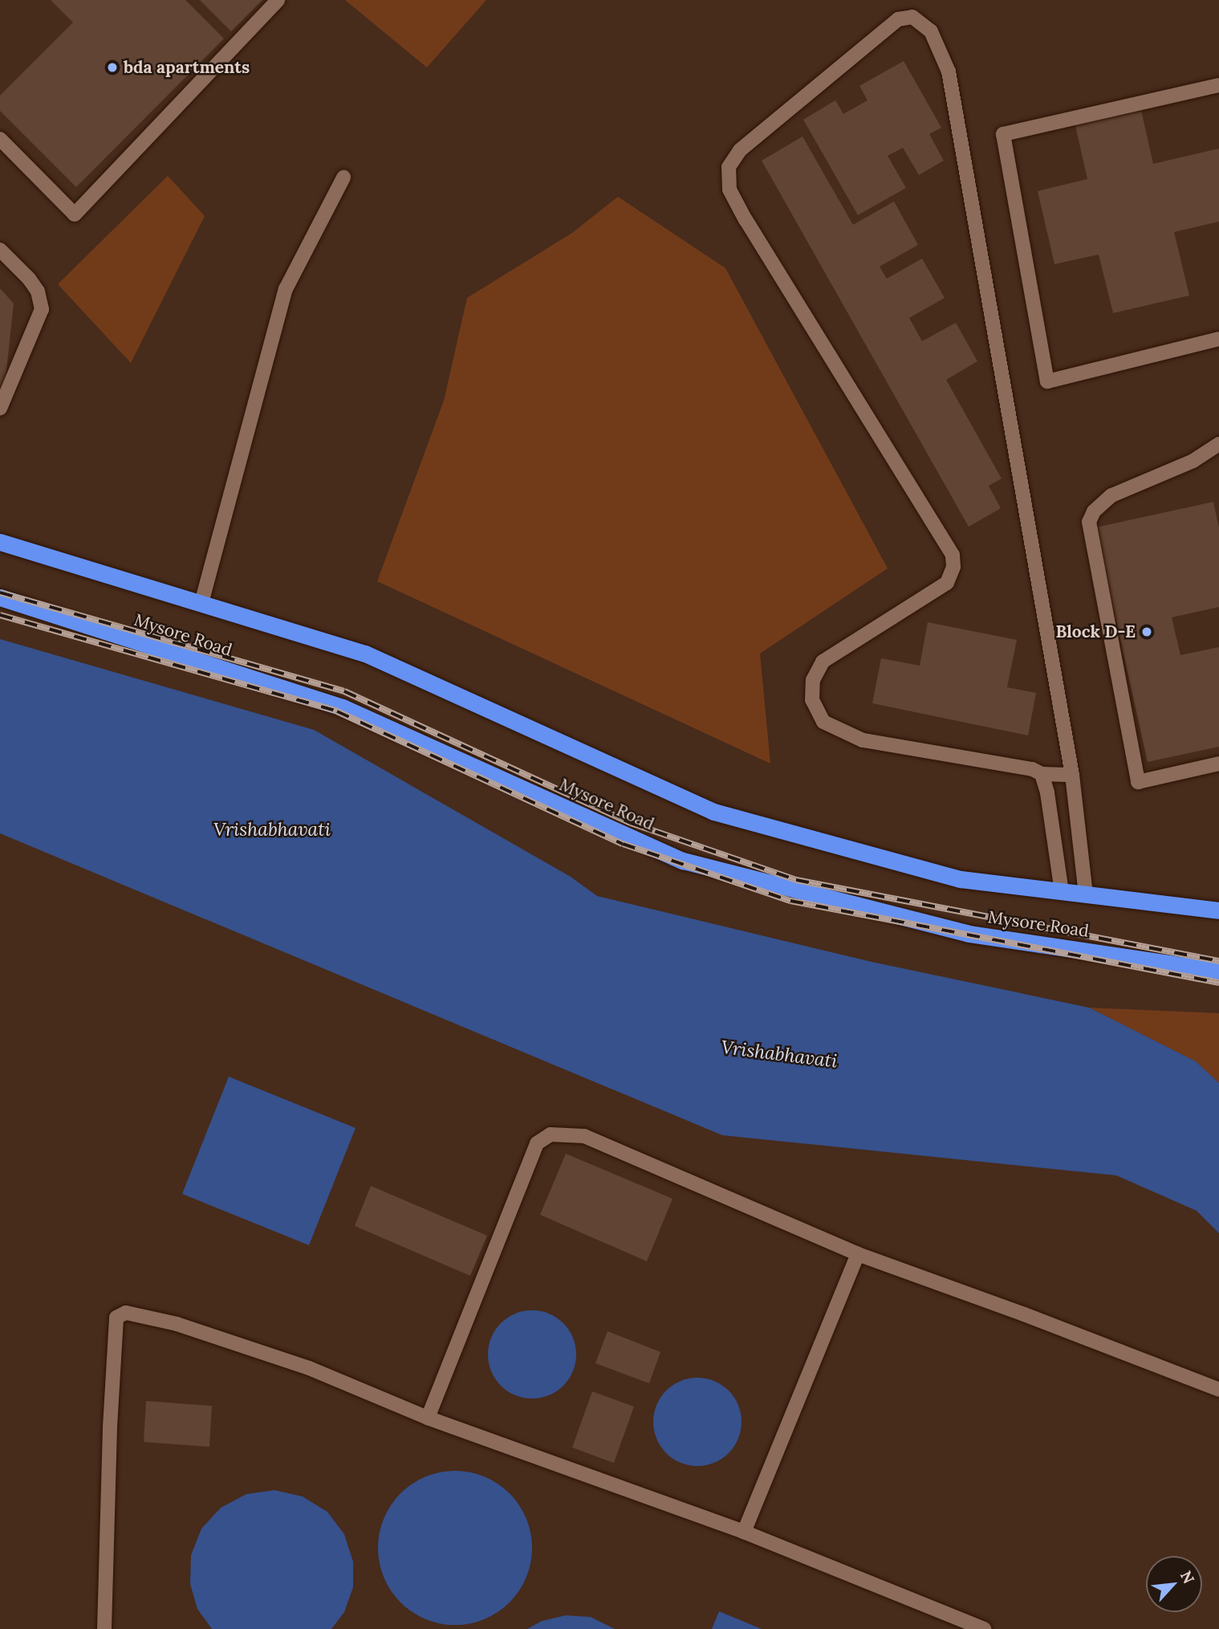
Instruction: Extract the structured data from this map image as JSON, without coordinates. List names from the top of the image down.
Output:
{
  "streets": {
    "highway": ["Mysore Road"]
  },
  "water": ["Vrishabhavati"],
  "places": ["bda apartments", "Block D-E"],
  "north": "top right"
}
